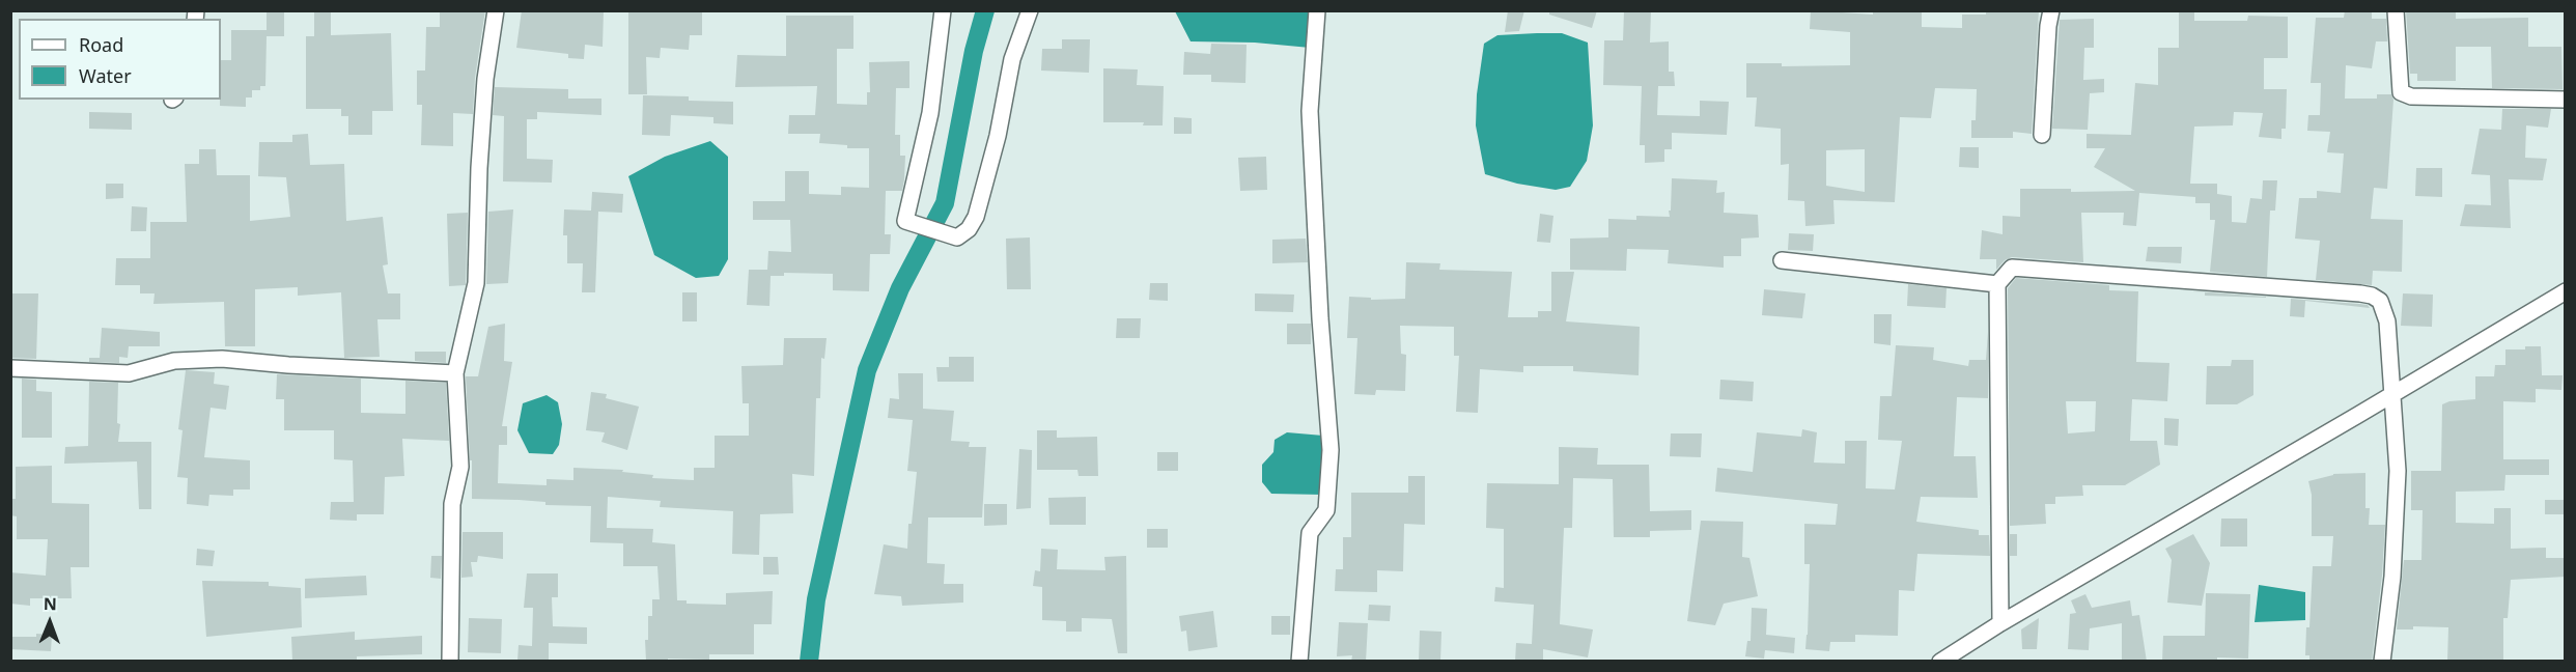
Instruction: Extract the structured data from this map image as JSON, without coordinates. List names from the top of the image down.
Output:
{
  "legend": ["Road", "Water"],
  "north": "top"
}
